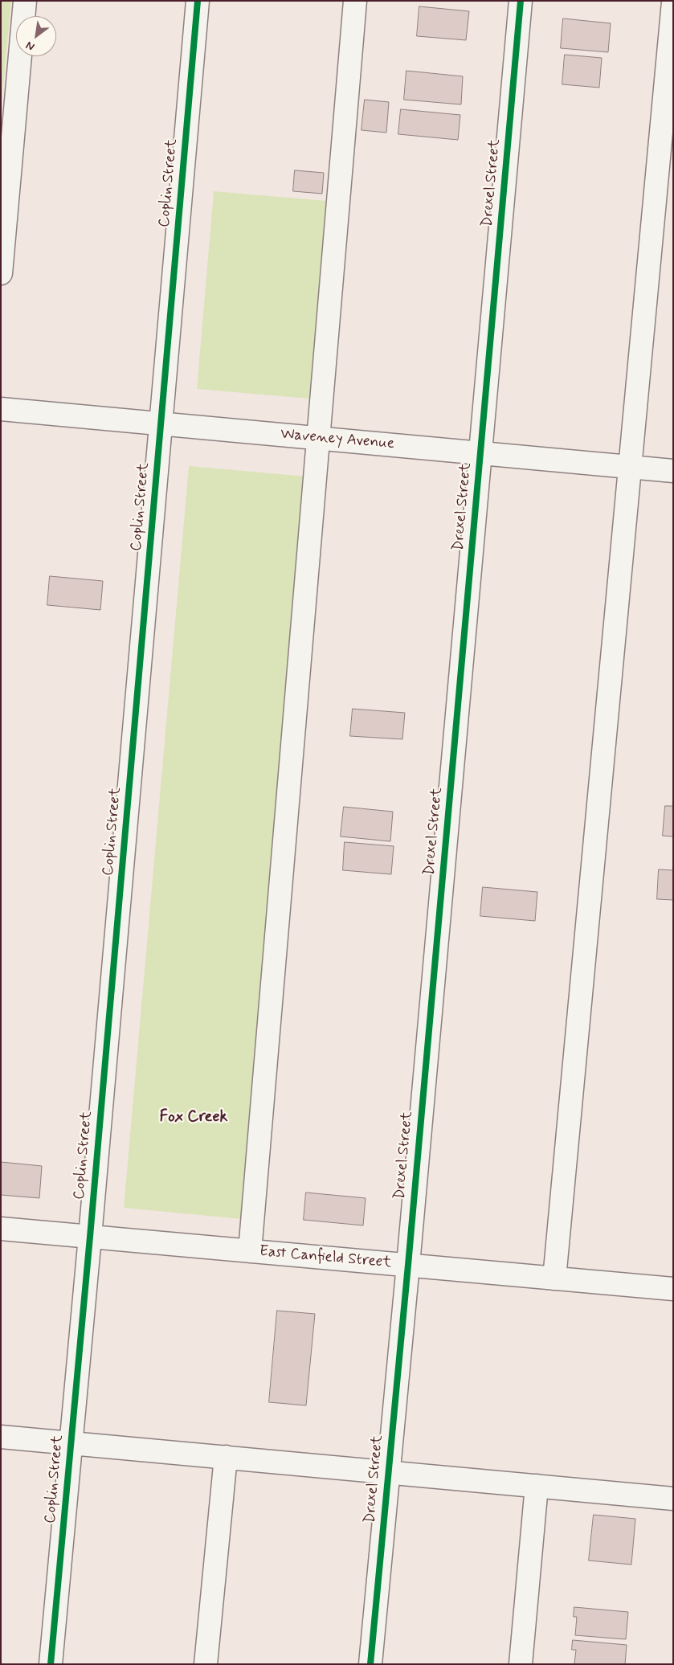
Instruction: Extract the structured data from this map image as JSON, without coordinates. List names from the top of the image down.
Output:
{
  "streets": {
    "street": [
      "Coplin Street",
      "Drexel Street",
      "Waveney Avenue",
      "East Canfield Street"
    ]
  },
  "crossings": [
    ["Coplin Street", "Waveney Avenue"],
    ["Coplin Street", "East Canfield Street"],
    ["Drexel Street", "Waveney Avenue"],
    ["Drexel Street", "East Canfield Street"]
  ],
  "districts": ["Fox Creek"],
  "north": "bottom left"
}
